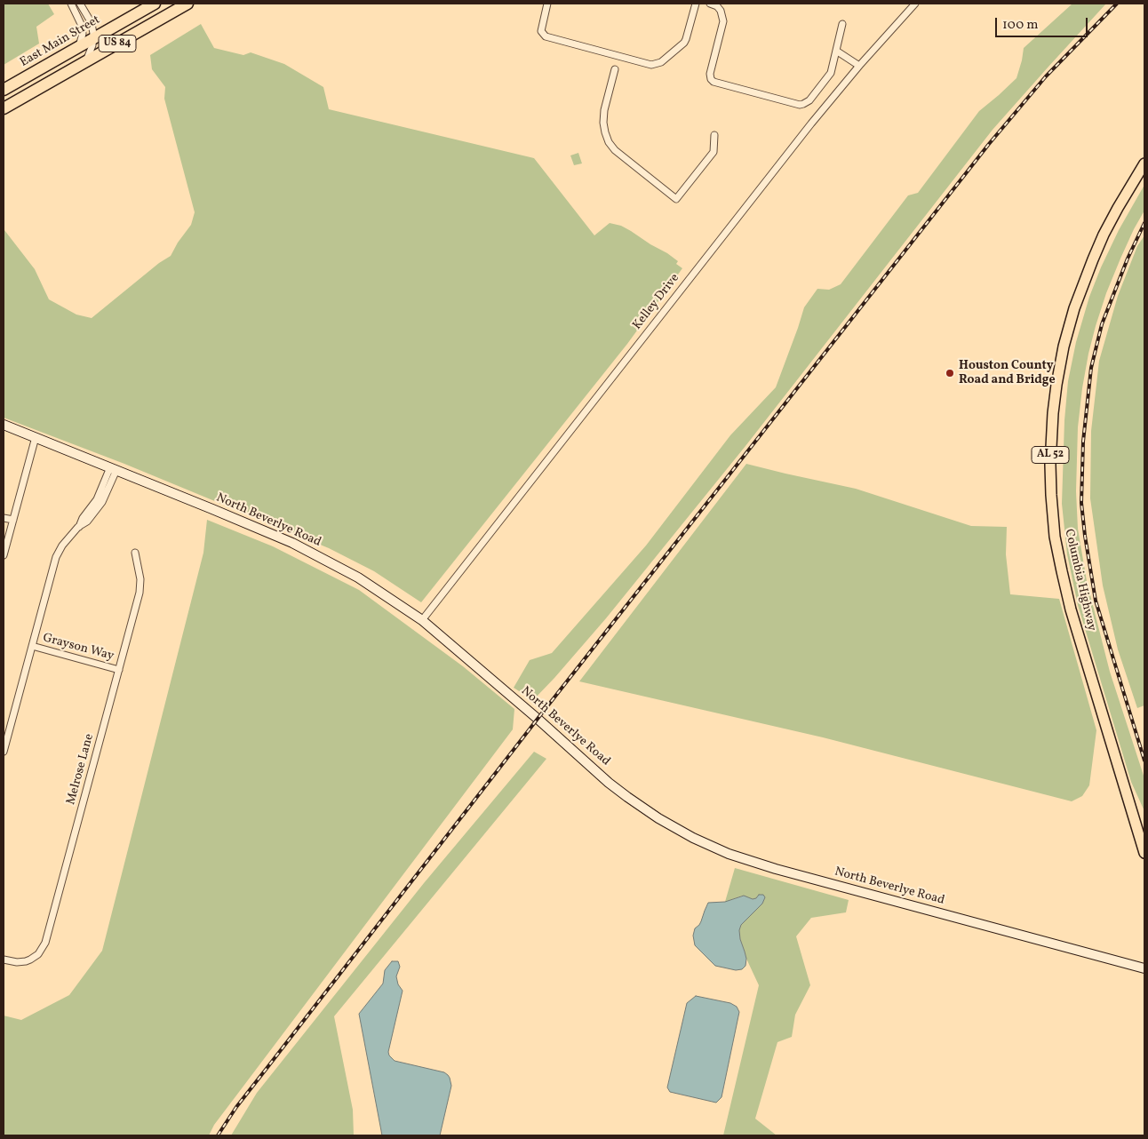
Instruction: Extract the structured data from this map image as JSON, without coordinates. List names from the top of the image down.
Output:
{
  "streets": {
    "highway": ["East Main Street", "US 84"],
    "main road": ["AL 52", "Columbia Highway"],
    "street": [
      "Kelley Drive",
      "North Beverlye Road",
      "Grayson Way",
      "Melrose Lane"
    ]
  },
  "crossings": [
    ["Kelley Drive", "North Beverlye Road"],
    ["Grayson Way", "Melrose Lane"]
  ],
  "places": ["Houston County Road and Bridge"],
  "scale_bar": "100 m"
}
